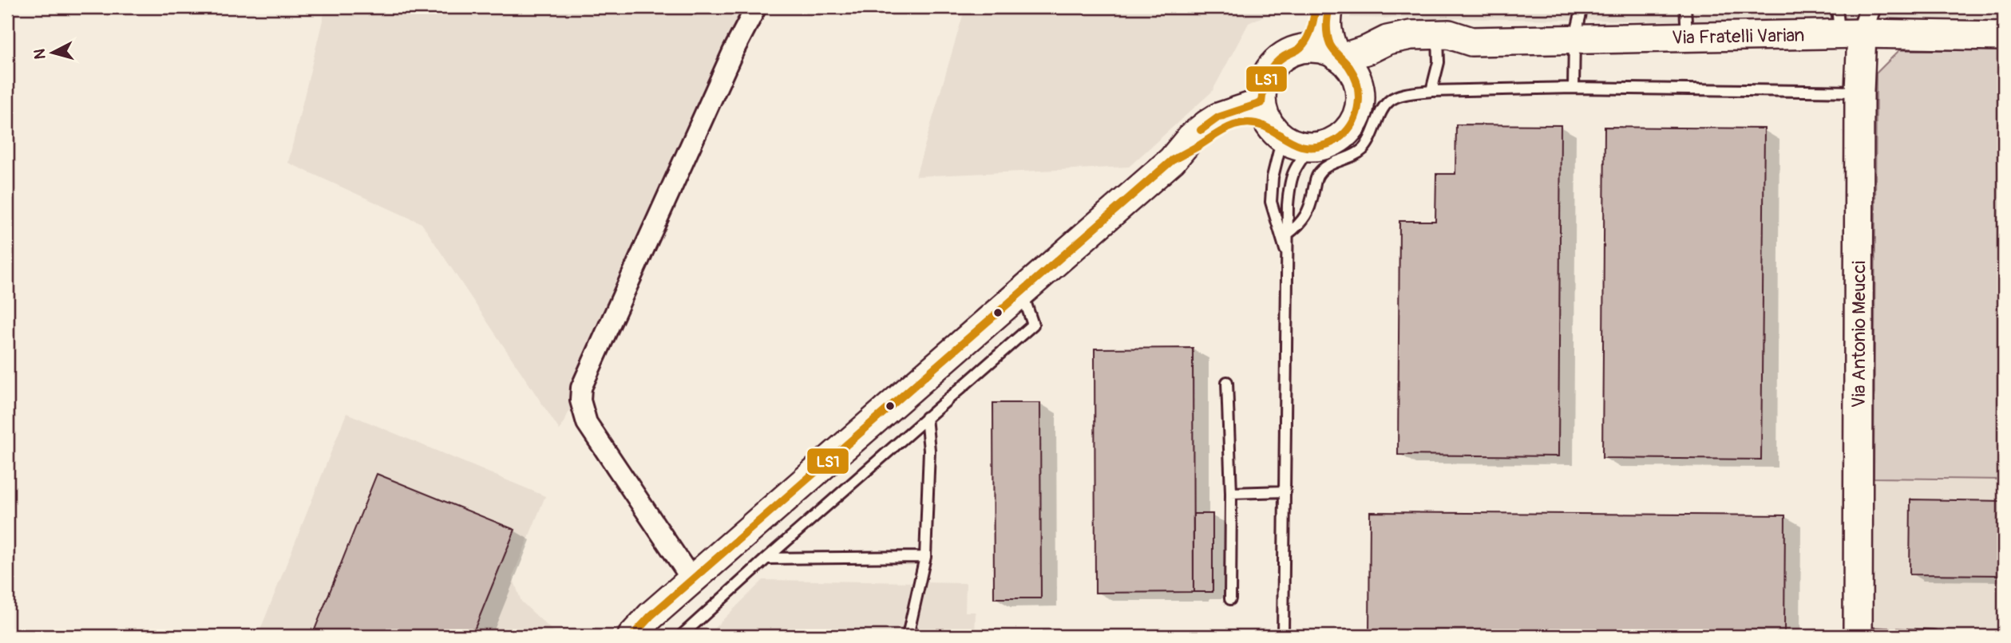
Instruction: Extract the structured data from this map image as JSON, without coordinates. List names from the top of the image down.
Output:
{
  "streets": {
    "street": ["Via Fratelli Varian", "Via Antonio Meucci"]
  },
  "crossings": [
    ["Via Fratelli Varian", "Via Antonio Meucci"]
  ],
  "lines": ["transit line LS1"],
  "north": "left"
}
